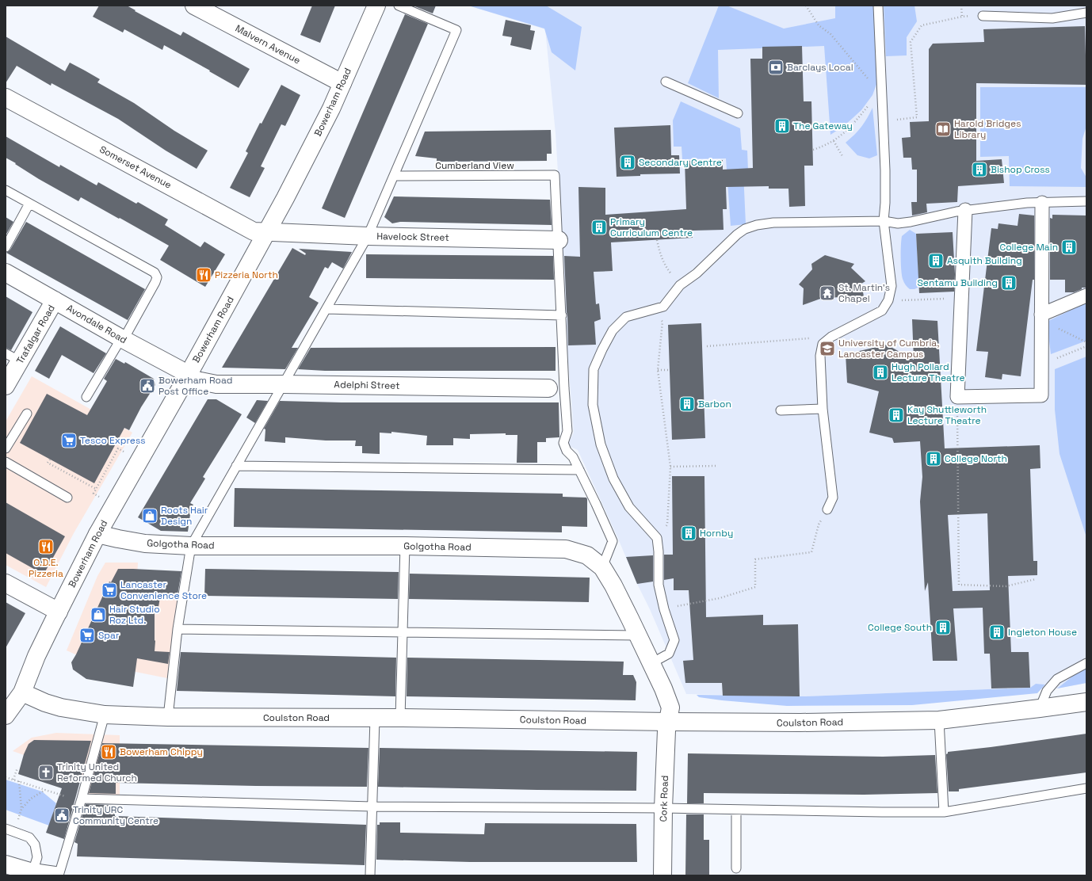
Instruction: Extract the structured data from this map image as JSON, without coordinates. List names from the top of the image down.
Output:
{
  "streets": {
    "street": [
      "Malvern Avenue",
      "Bowerham Road",
      "Somerset Avenue",
      "Havelock Street",
      "Avondale Road",
      "Trafalgar Road",
      "Adelphi Street",
      "Golgotha Road",
      "Coulston Road",
      "Cork Road"
    ],
    "lane": ["Cumberland View"]
  },
  "crossings": [
    ["Malvern Avenue", "Bowerham Road"],
    ["Bowerham Road", "Somerset Avenue"],
    ["Bowerham Road", "Havelock Street"],
    ["Bowerham Road", "Avondale Road"],
    ["Bowerham Road", "Adelphi Street"],
    ["Bowerham Road", "Golgotha Road"],
    ["Bowerham Road", "Coulston Road"],
    ["Cumberland View", "Havelock Street"],
    ["Somerset Avenue", "Havelock Street"],
    ["Avondale Road", "Trafalgar Road"],
    ["Avondale Road", "Adelphi Street"],
    ["Golgotha Road", "Coulston Road"],
    ["Golgotha Road", "Cork Road"],
    ["Coulston Road", "Cork Road"]
  ],
  "places": {
    "bank": ["Barclays Local"],
    "building": [
      "The Gateway",
      "Secondary Centre",
      "Bishop Cross",
      "Primary Curriculum Centre",
      "College Main",
      "Asquith Building",
      "Sentamu Building",
      "Hugh Pollard Lecture Theatre",
      "Barbon",
      "Kay Shuttleworth Lecture Theatre",
      "College North",
      "Hornby",
      "College South",
      "Ingleton House"
    ],
    "library": ["Harold Bridges Library"],
    "restaurant": ["Pizzeria North", "O.D.E. Pizzeria", "Bowerham Chippy"],
    "temple": ["St. Martin's Chapel"],
    "school or university": ["University of Cumbria, Lancaster Campus"],
    "public building": ["Bowerham Road Post Office", "Trinity URC Community Centre"],
    "supermarket": ["Tesco Express", "Lancaster Convenience Store", "Spar"],
    "shop": ["Roots Hair Design", "Hair Studio Roz Ltd."],
    "church": ["Trinity United Reformed Church"]
  }
}
